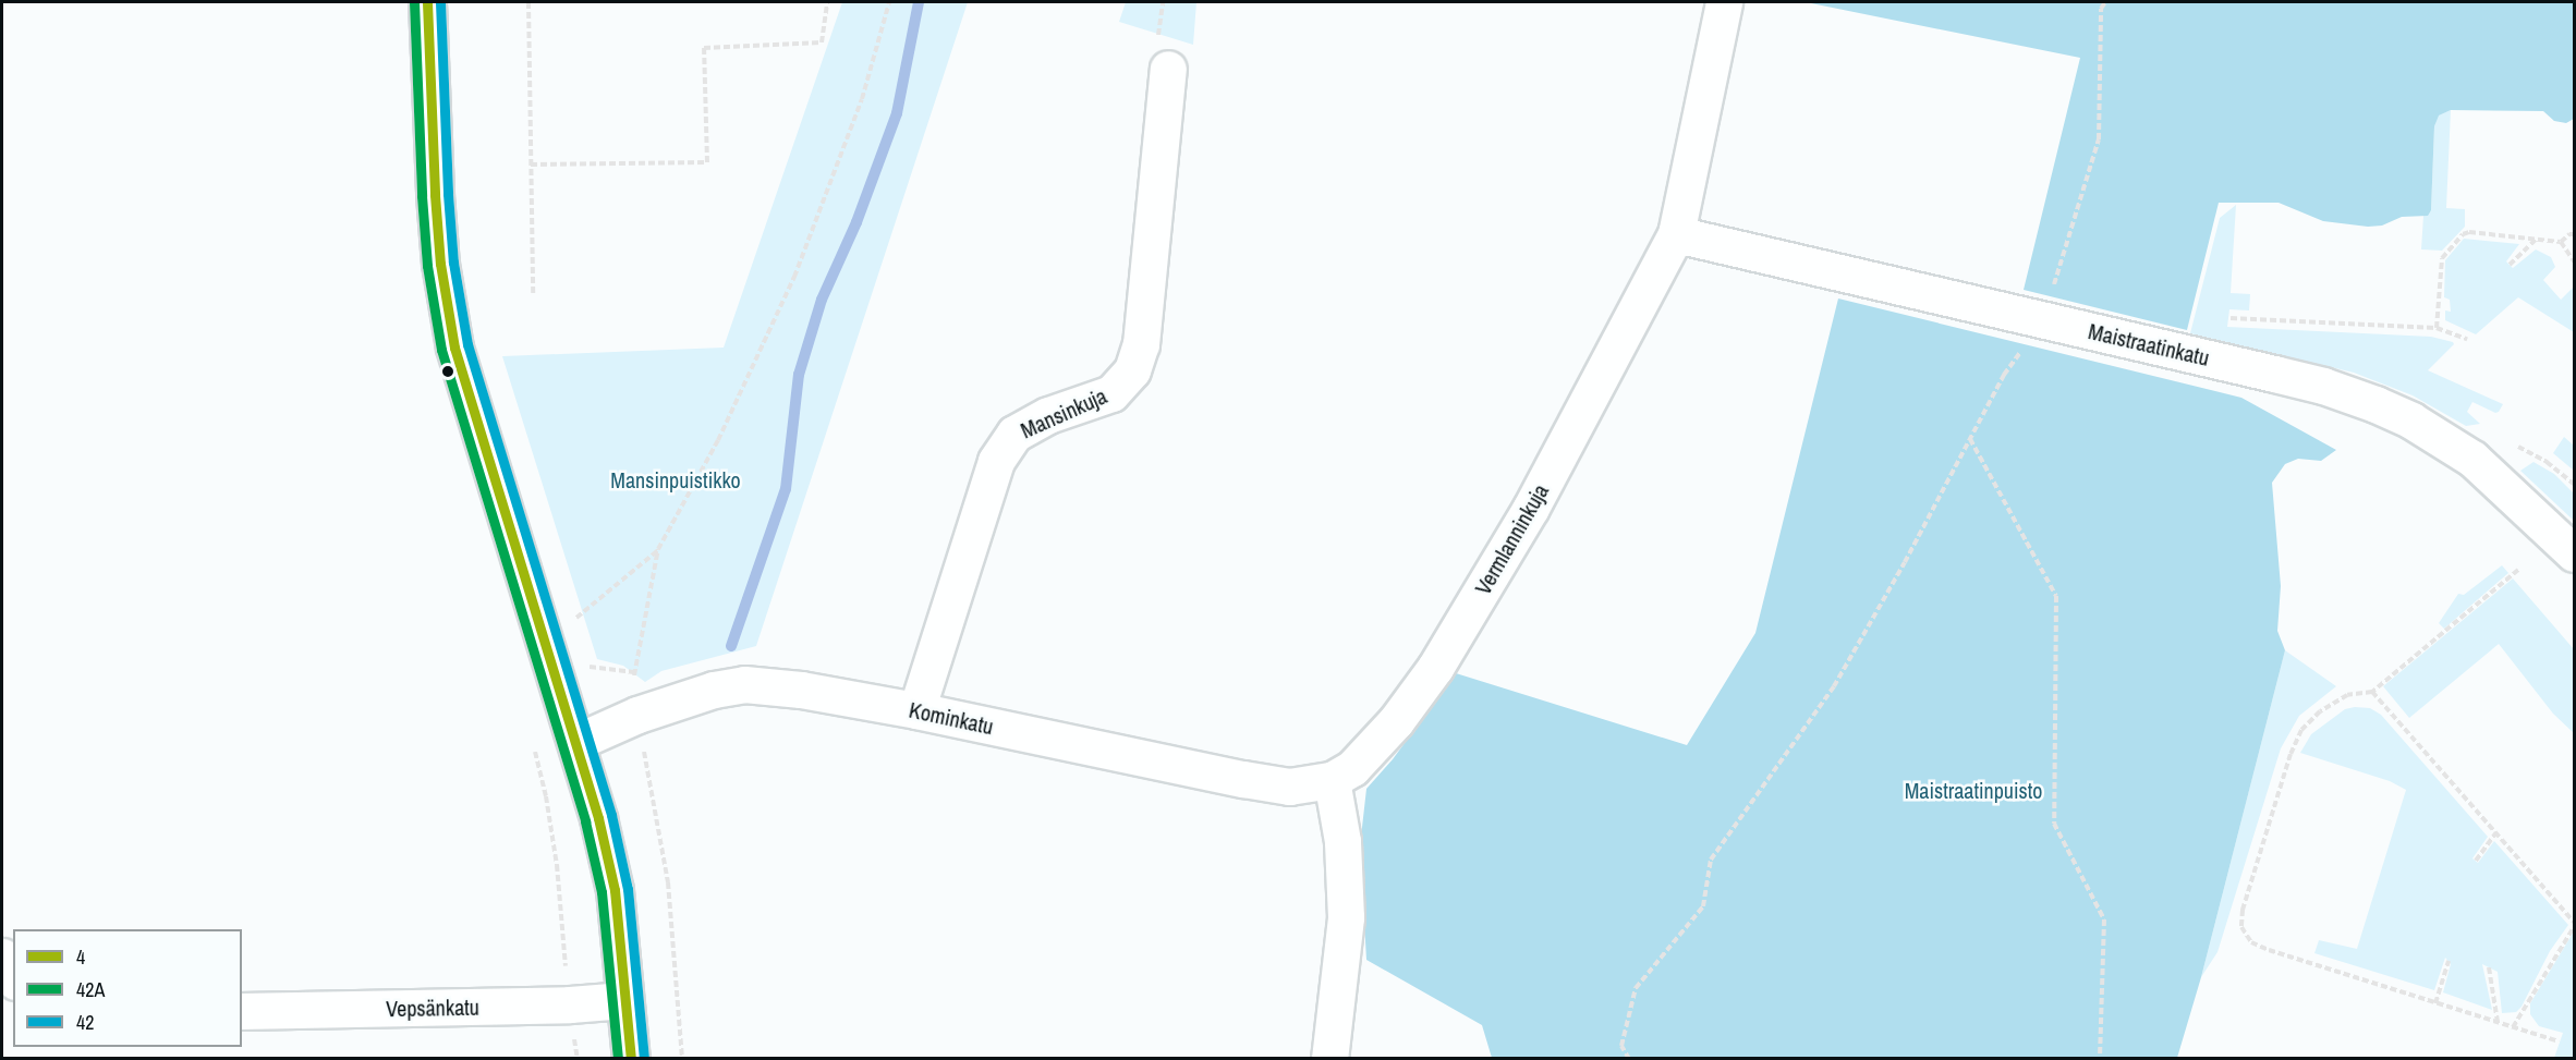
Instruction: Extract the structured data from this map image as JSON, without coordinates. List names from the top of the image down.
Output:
{
  "streets": {
    "street": [
      "Maistraatinkatu",
      "Mansinkuja",
      "Vermlanninkuja",
      "Kominkatu",
      "Vepsänkatu"
    ]
  },
  "crossings": [
    ["Maistraatinkatu", "Vermlanninkuja"],
    ["Mansinkuja", "Kominkatu"],
    ["Vermlanninkuja", "Kominkatu"]
  ],
  "parks": ["Mansinpuistikko", "Maistraatinpuisto"],
  "lines": ["transit line 4", "transit line 42A", "transit line 42"],
  "legend": ["4", "42A", "42"]
}
